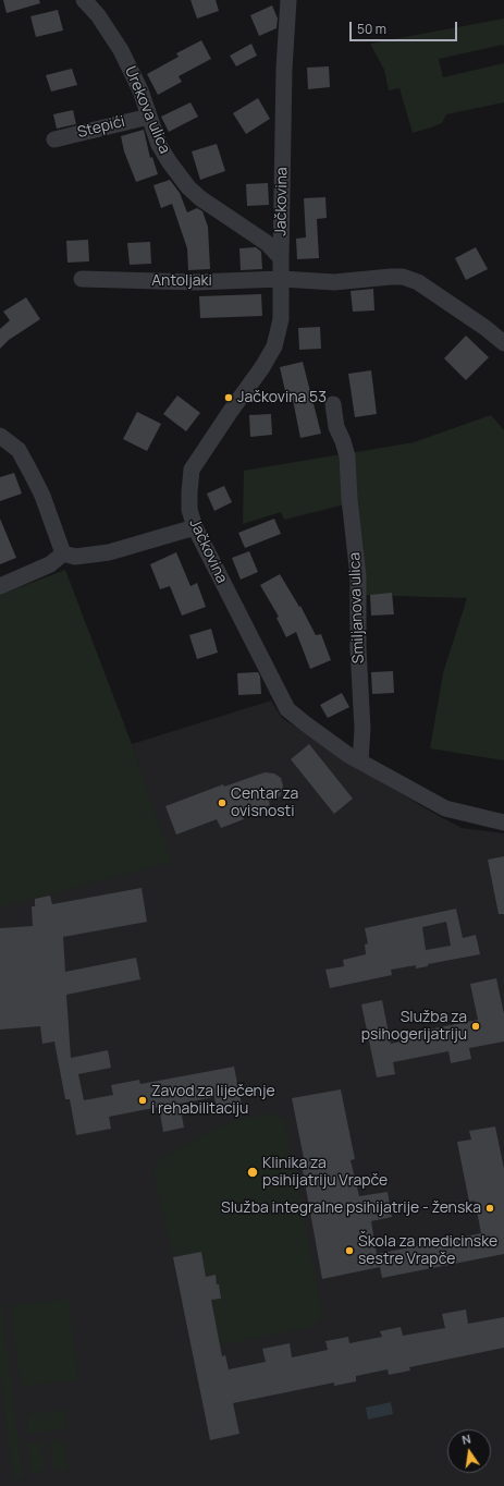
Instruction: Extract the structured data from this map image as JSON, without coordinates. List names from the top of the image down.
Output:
{
  "streets": {
    "street": [
      "Urekova ulica",
      "Stepići",
      "Jačkovina",
      "Antoljaki",
      "Smiljanova ulica"
    ]
  },
  "crossings": [
    ["Urekova ulica", "Stepići"],
    ["Urekova ulica", "Jačkovina"],
    ["Jačkovina", "Antoljaki"],
    ["Jačkovina", "Smiljanova ulica"]
  ],
  "places": [
    "Jačkovina 53",
    "Centar za ovisnosti",
    "Služba za psihogerijatriju",
    "Zavod za liječenje i rehabilitaciju",
    "Klinika za psihijatriju Vrapče",
    "Služba integralne psihijatrije - ženska",
    "Škola za medicinske sestre Vrapče"
  ],
  "scale_bar": "50 m",
  "north": "top"
}
